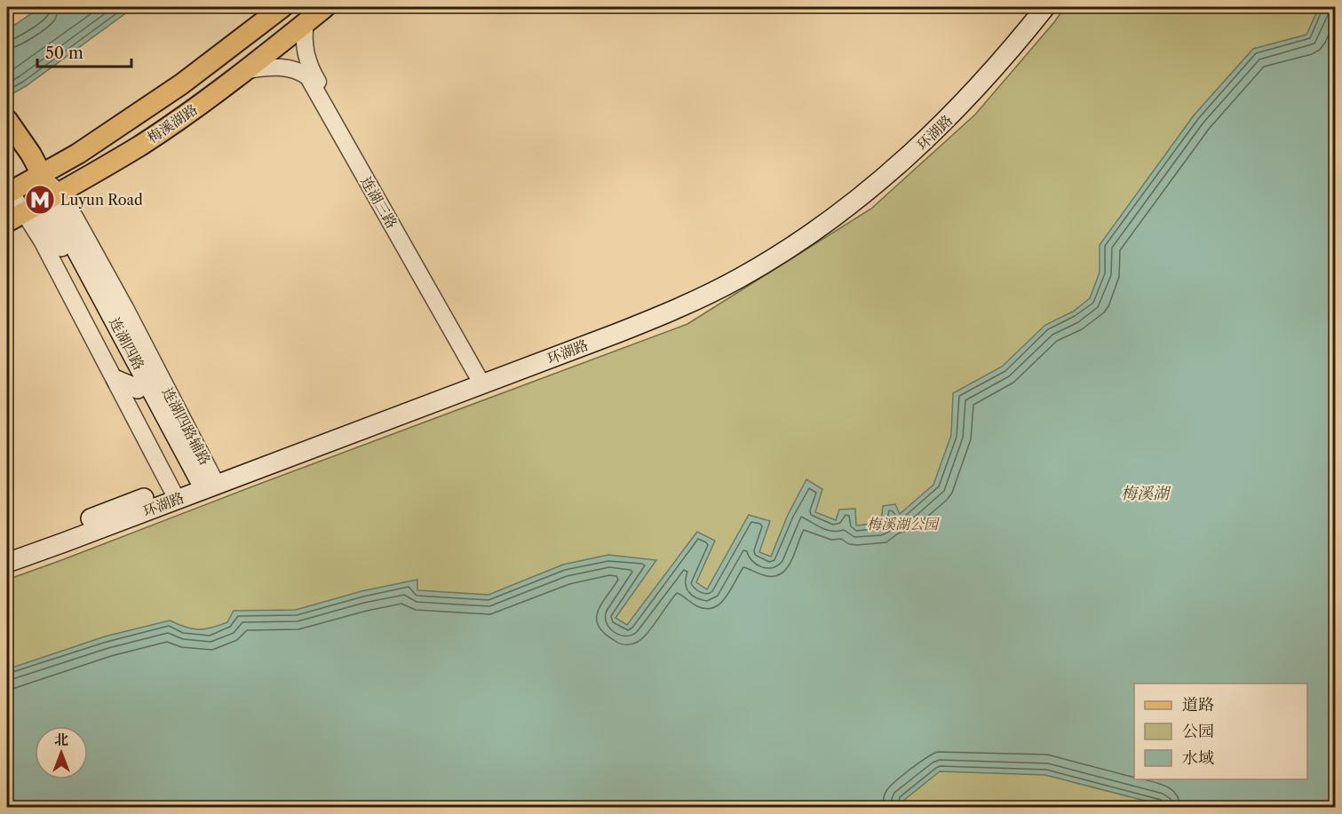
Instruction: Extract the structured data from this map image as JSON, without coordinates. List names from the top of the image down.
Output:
{
  "streets": {
    "main road": ["梅溪湖路", "环湖路", "连湖四路"],
    "street": ["连湖三路", "连湖四路辅路"]
  },
  "crossings": [
    ["梅溪湖路", "连湖三路"],
    ["梅溪湖路", "连湖四路"],
    ["梅溪湖路", "连湖四路辅路"],
    ["环湖路", "连湖三路"],
    ["环湖路", "连湖四路"],
    ["环湖路", "连湖四路辅路"],
    ["连湖四路", "连湖四路辅路"]
  ],
  "water": ["梅溪湖"],
  "parks": ["梅溪湖公园"],
  "places": {
    "metro station": ["Luyun Road"]
  },
  "legend": ["道路", "公园", "水域"],
  "scale_bar": "50 m",
  "north": "top"
}
